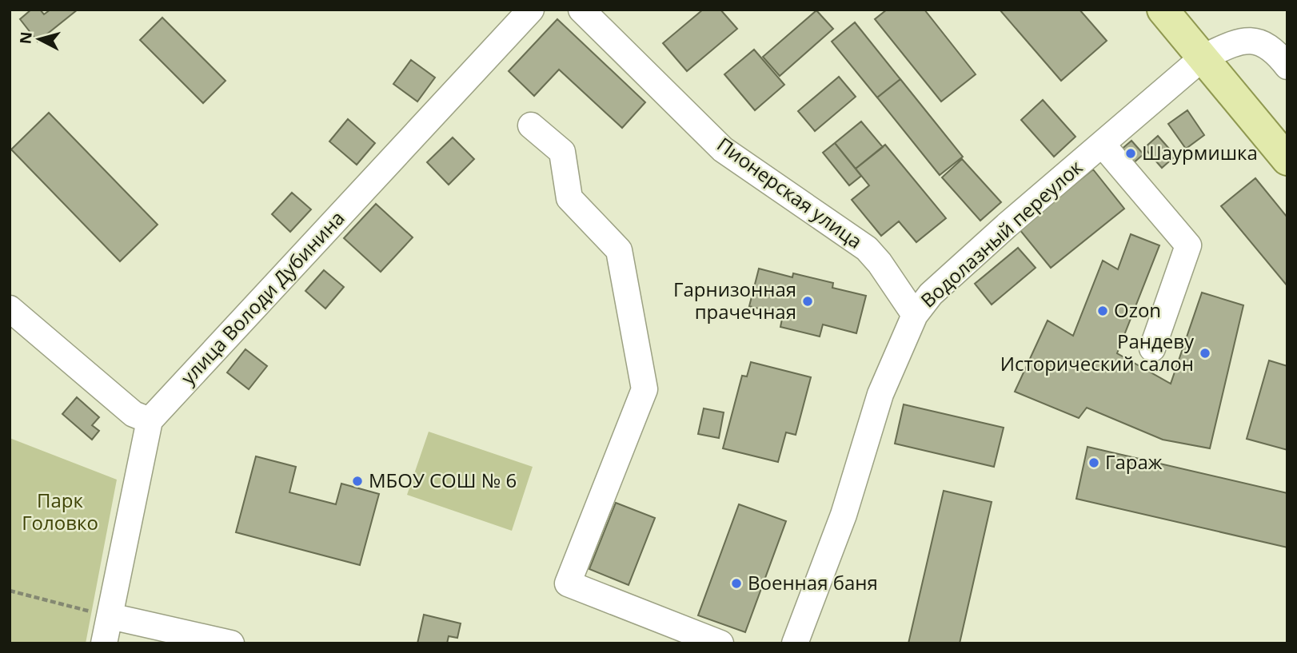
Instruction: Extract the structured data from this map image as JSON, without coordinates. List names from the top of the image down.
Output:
{
  "streets": {
    "street": ["Пионерская улица", "Водолазный переулок", "улица Володи Дубинина"]
  },
  "crossings": [
    ["Пионерская улица", "Водолазный переулок"]
  ],
  "parks": ["Парк Головко"],
  "places": [
    "Шаурмишка",
    "Гарнизонная прачечная",
    "Ozon",
    "Рандеву Исторический салон",
    "Гараж",
    "МБОУ СОШ № 6",
    "Военная баня"
  ],
  "north": "left"
}
